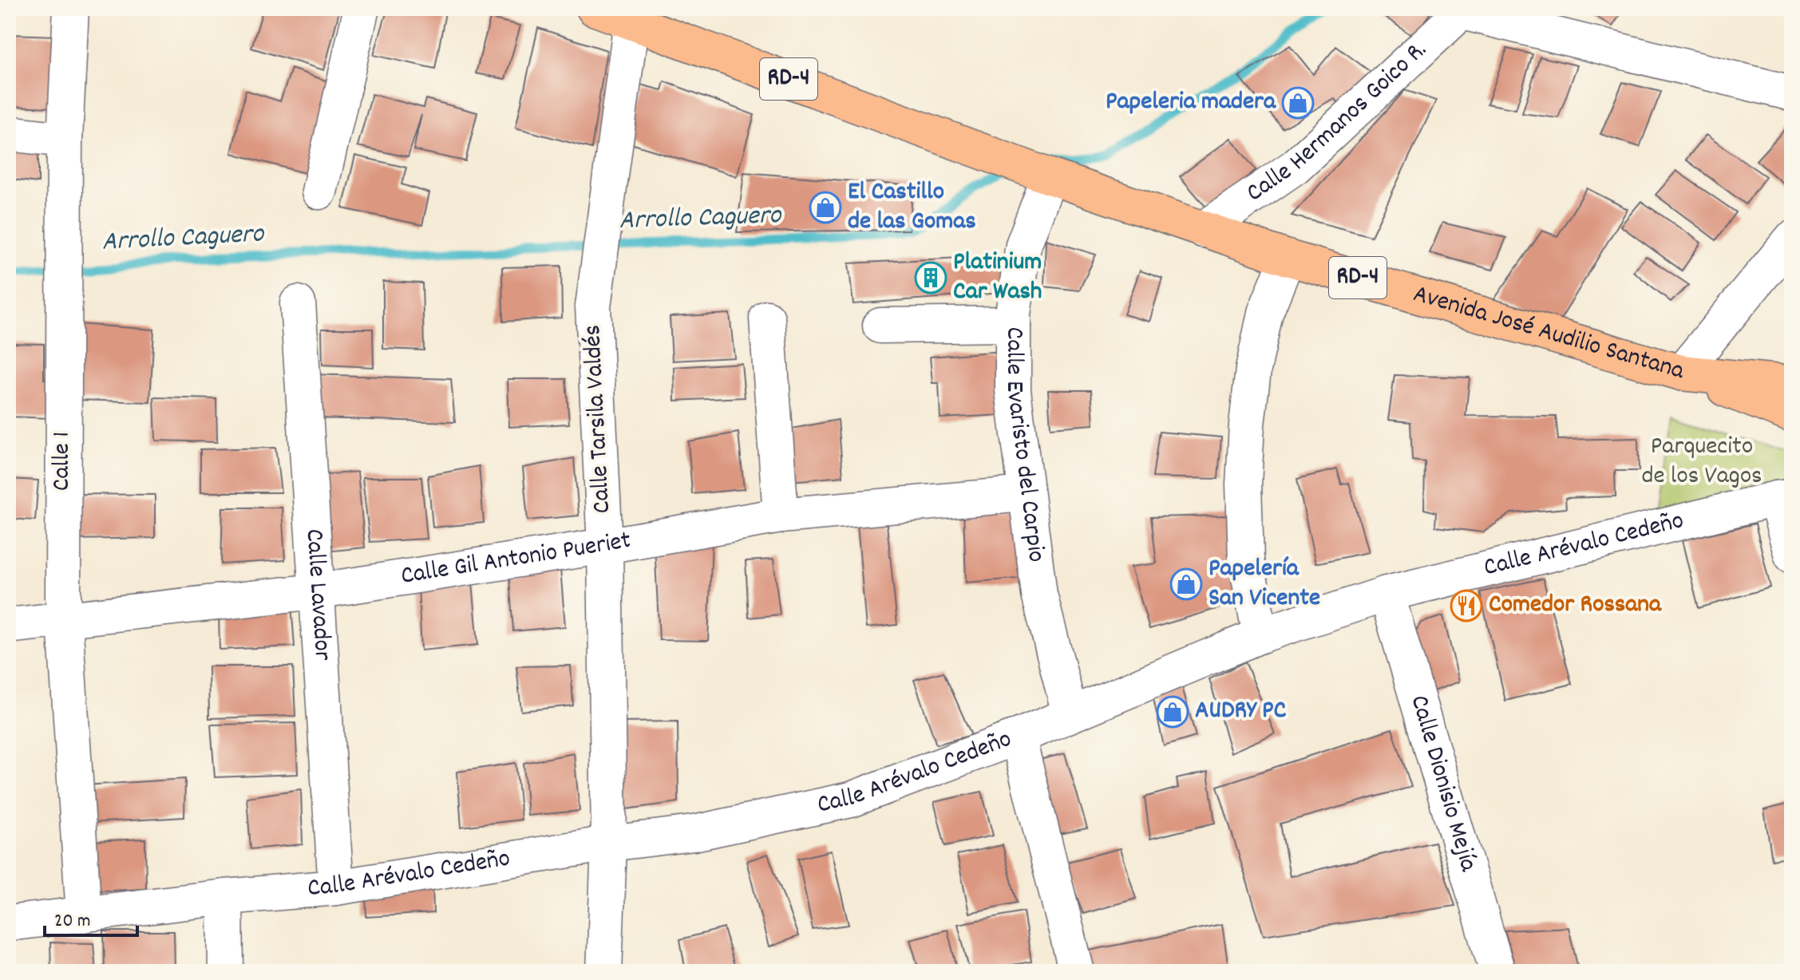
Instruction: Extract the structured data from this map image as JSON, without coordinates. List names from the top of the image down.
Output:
{
  "streets": {
    "main road": ["RD-4", "Avenida José Audilio Santana"],
    "street": [
      "Calle Hermanos Goico R.",
      "Calle Tarsila Valdés",
      "Calle Evaristo del Carpio",
      "Calle 1",
      "Calle Arévalo Cedeño",
      "Calle Gil Antonio Pueriet",
      "Calle Lavador",
      "Calle Dionisio Mejía"
    ]
  },
  "crossings": [
    ["RD-4", "Avenida José Audilio Santana"],
    ["RD-4", "Calle Tarsila Valdés"],
    ["Calle Hermanos Goico R.", "Avenida José Audilio Santana"],
    ["Avenida José Audilio Santana", "Calle Tarsila Valdés"],
    ["Avenida José Audilio Santana", "Calle Evaristo del Carpio"],
    ["Calle Tarsila Valdés", "Calle Arévalo Cedeño"],
    ["Calle Tarsila Valdés", "Calle Gil Antonio Pueriet"],
    ["Calle Evaristo del Carpio", "Calle Arévalo Cedeño"],
    ["Calle Evaristo del Carpio", "Calle Gil Antonio Pueriet"],
    ["Calle 1", "Calle Arévalo Cedeño"],
    ["Calle 1", "Calle Gil Antonio Pueriet"],
    ["Calle Arévalo Cedeño", "Calle Lavador"],
    ["Calle Arévalo Cedeño", "Calle Dionisio Mejía"],
    ["Calle Gil Antonio Pueriet", "Calle Lavador"]
  ],
  "water": ["Arrollo Caguero"],
  "parks": ["Parquecito de los Vagos"],
  "places": {
    "shop": [
      "Papeleria madera",
      "El Castillo de las Gomas",
      "Papelería San Vicente",
      "AUDRY PC"
    ],
    "building": ["Platinium Car Wash"],
    "restaurant": ["Comedor Rossana"]
  },
  "scale_bar": "20 m"
}
